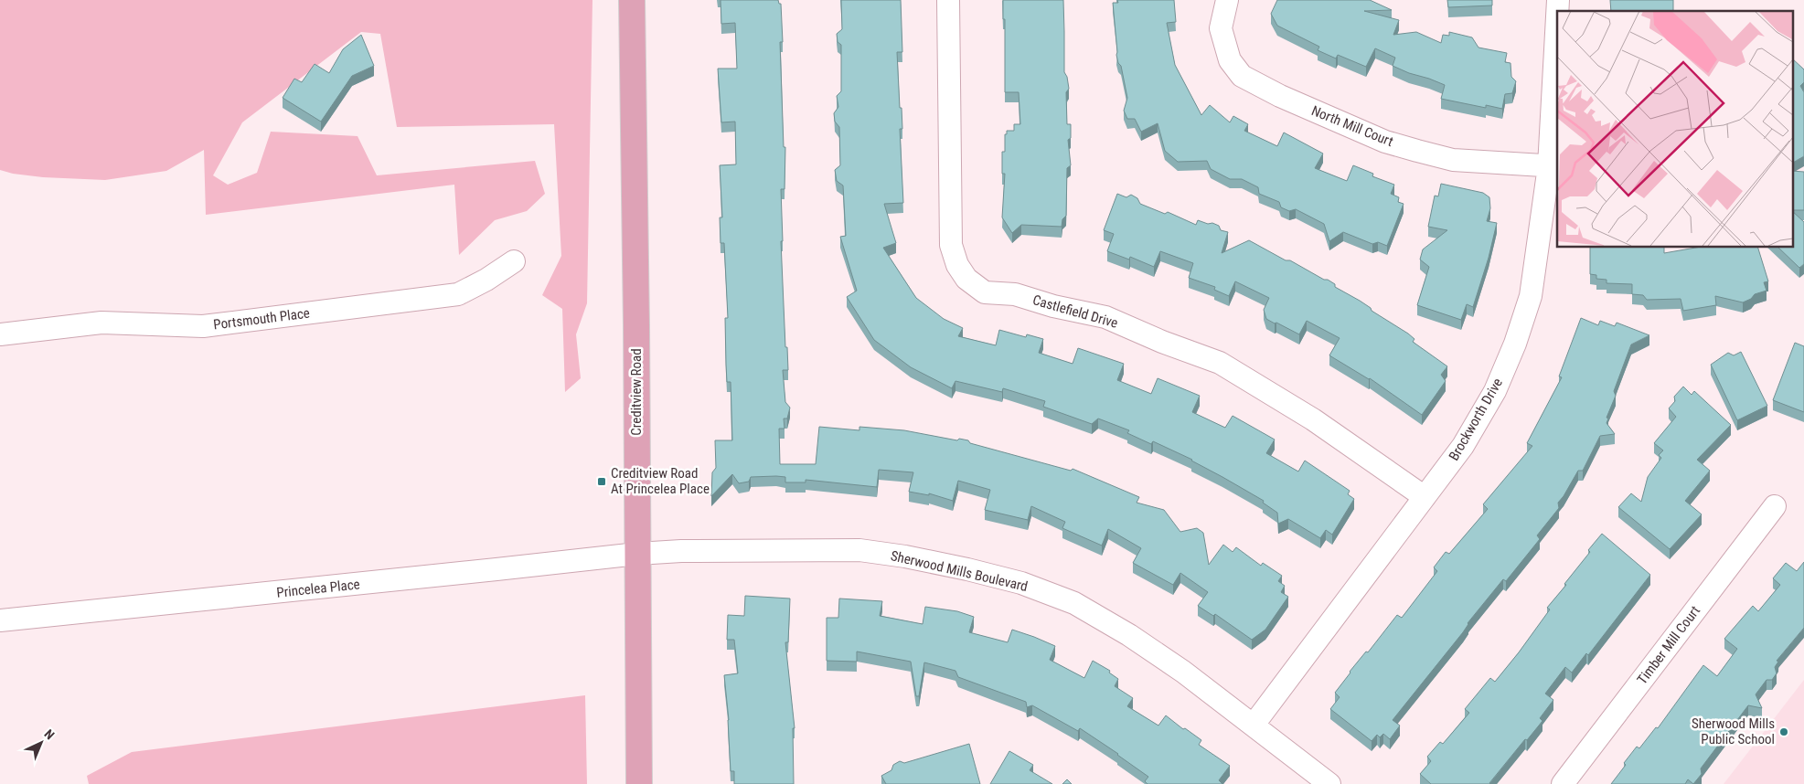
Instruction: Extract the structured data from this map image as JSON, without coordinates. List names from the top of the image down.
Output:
{
  "streets": {
    "main road": ["Creditview Road"],
    "street": [
      "North Mill Court",
      "Castlefield Drive",
      "Portsmouth Place",
      "Brockworth Drive",
      "Sherwood Mills Boulevard",
      "Princelea Place",
      "Timber Mill Court"
    ]
  },
  "crossings": [
    ["North Mill Court", "Brockworth Drive"],
    ["Castlefield Drive", "Brockworth Drive"],
    ["Creditview Road", "Sherwood Mills Boulevard"],
    ["Creditview Road", "Princelea Place"],
    ["Brockworth Drive", "Sherwood Mills Boulevard"],
    ["Sherwood Mills Boulevard", "Princelea Place"]
  ],
  "places": {
    "transit": ["Creditview Road At Princelea Place"],
    "other": ["Sherwood Mills Public School"]
  },
  "north": "top right"
}
